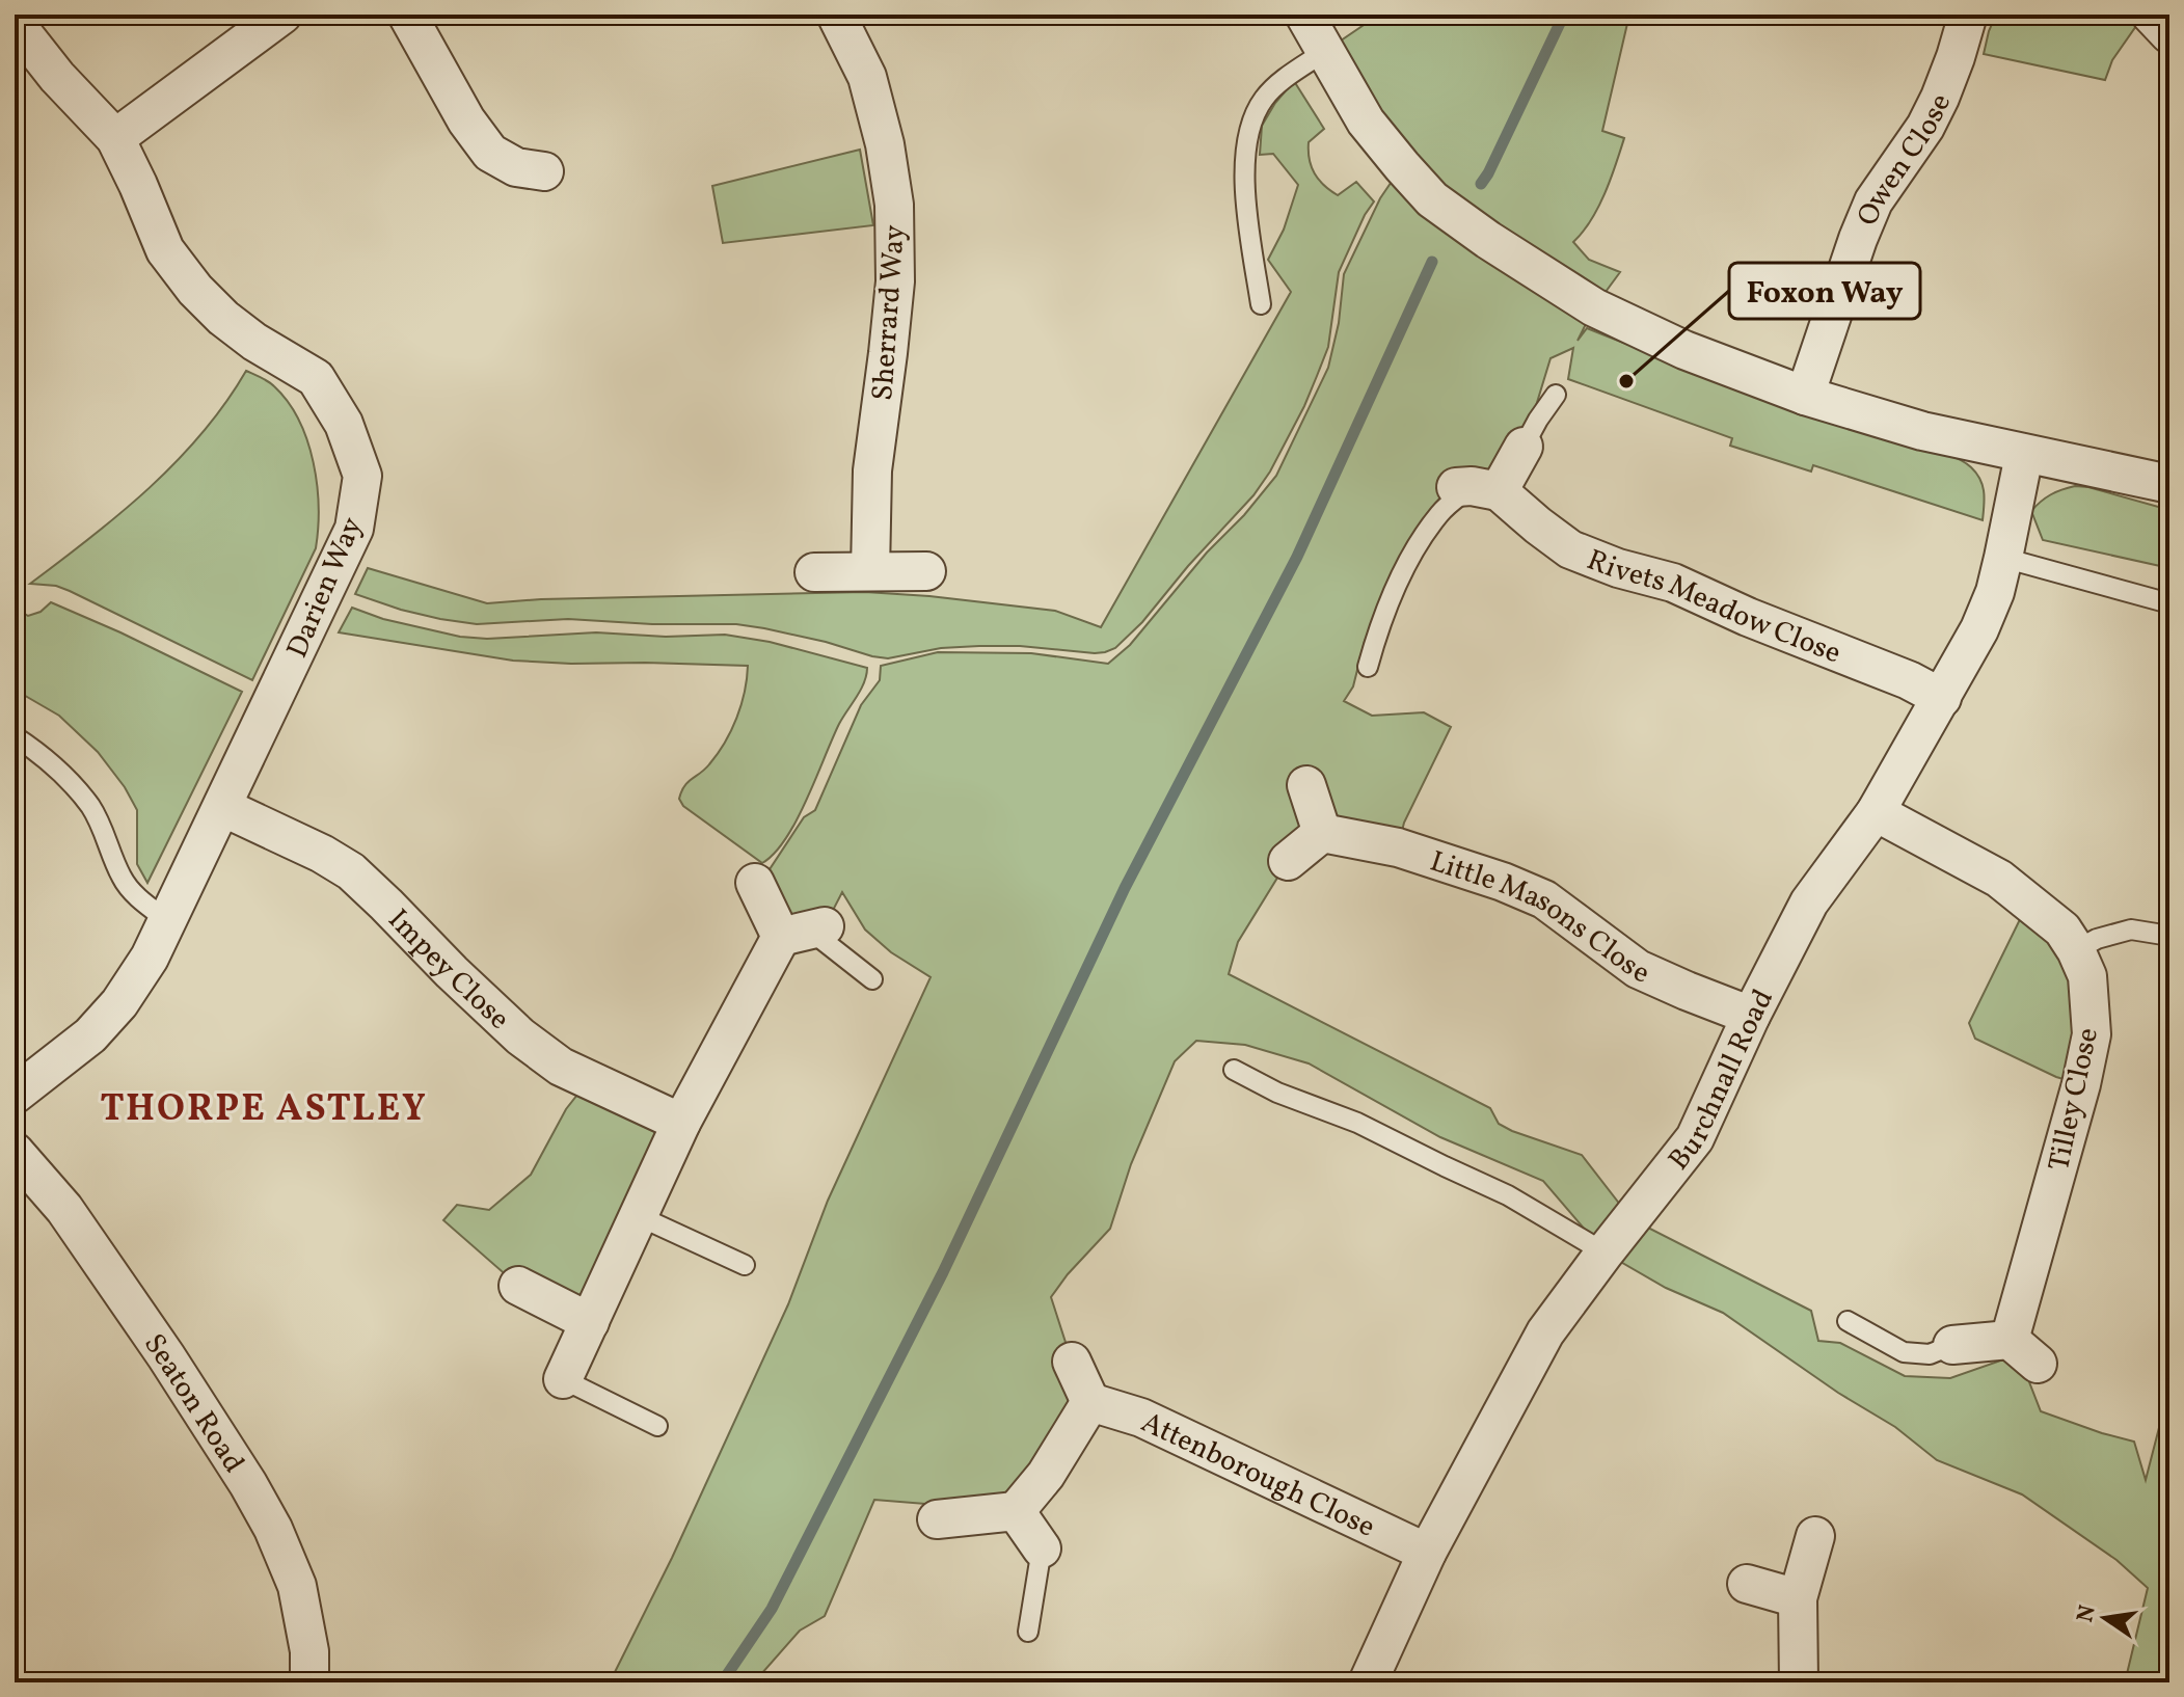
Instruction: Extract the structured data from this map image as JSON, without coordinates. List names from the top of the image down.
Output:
{
  "streets": {
    "street": [
      "Owen Close",
      "Sherrard Way",
      "Darien Way",
      "Rivets Meadow Close",
      "Little Masons Close",
      "Impey Close",
      "Burchnall Road",
      "Tilley Close",
      "Seaton Road",
      "Attenborough Close"
    ]
  },
  "crossings": [
    ["Darien Way", "Impey Close"],
    ["Rivets Meadow Close", "Burchnall Road"],
    ["Little Masons Close", "Burchnall Road"],
    ["Burchnall Road", "Tilley Close"],
    ["Burchnall Road", "Attenborough Close"]
  ],
  "districts": ["THORPE ASTLEY"],
  "places": ["Foxon Way"],
  "north": "left"
}
